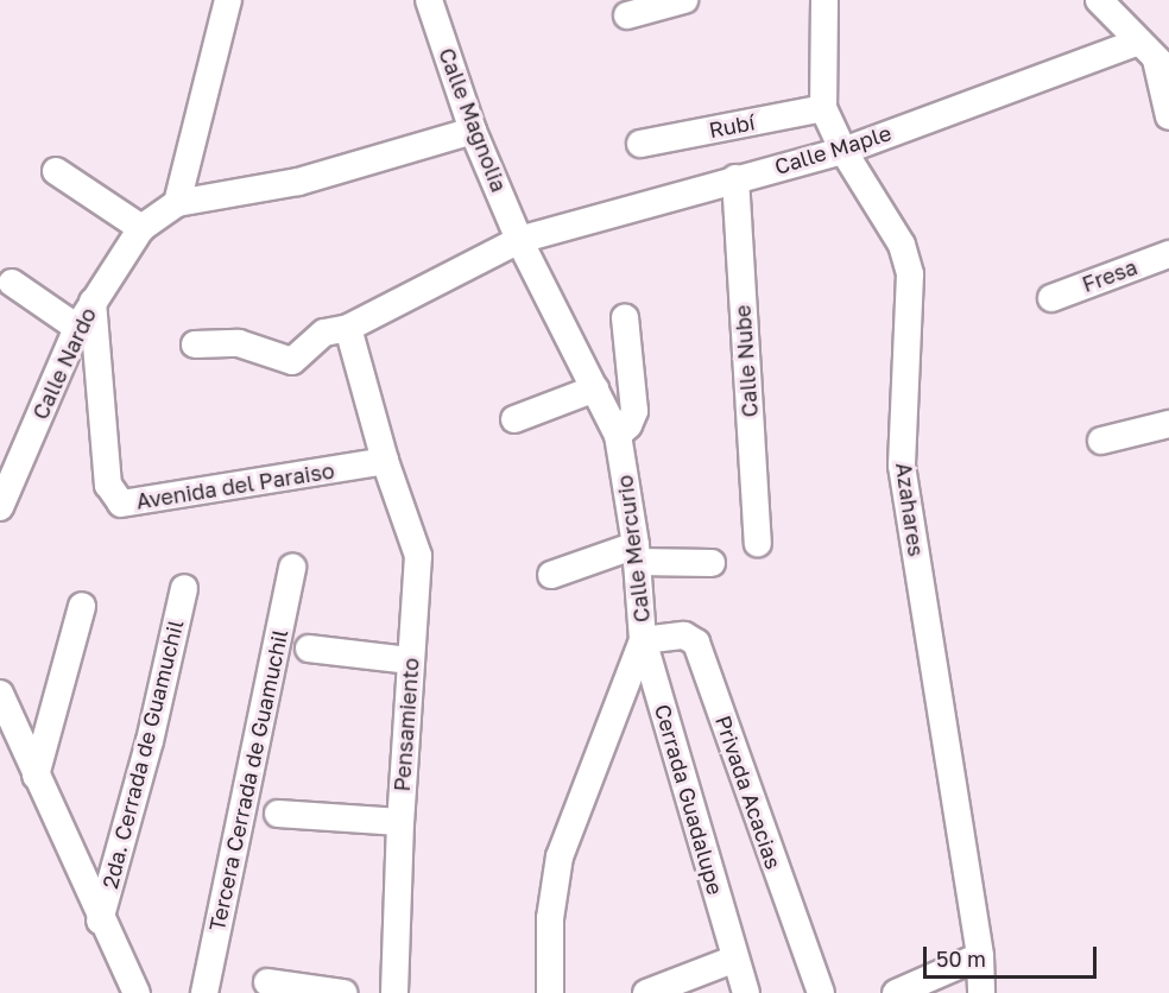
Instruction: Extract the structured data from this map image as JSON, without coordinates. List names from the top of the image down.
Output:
{
  "streets": {
    "street": [
      "Calle Magnolia",
      "Rubí",
      "Calle Maple",
      "Fresa",
      "Calle Nube",
      "Calle Nardo",
      "Avenida del Paraiso",
      "Azahares",
      "Calle Mercurio",
      "Pensamiento",
      "2da. Cerrada de Guamuchil",
      "Tercera Cerrada de Guamuchil",
      "Privada Acacias",
      "Cerrada Guadalupe"
    ]
  },
  "crossings": [
    ["Calle Magnolia", "Calle Maple"],
    ["Calle Magnolia", "Calle Nardo"],
    ["Calle Magnolia", "Calle Mercurio"],
    ["Rubí", "Azahares"],
    ["Calle Maple", "Calle Nube"],
    ["Calle Maple", "Azahares"],
    ["Calle Maple", "Calle Mercurio"],
    ["Calle Maple", "Pensamiento"],
    ["Calle Nardo", "Avenida del Paraiso"],
    ["Avenida del Paraiso", "Pensamiento"],
    ["Calle Mercurio", "Privada Acacias"],
    ["Calle Mercurio", "Cerrada Guadalupe"],
    ["Privada Acacias", "Cerrada Guadalupe"]
  ],
  "scale_bar": "50 m"
}
